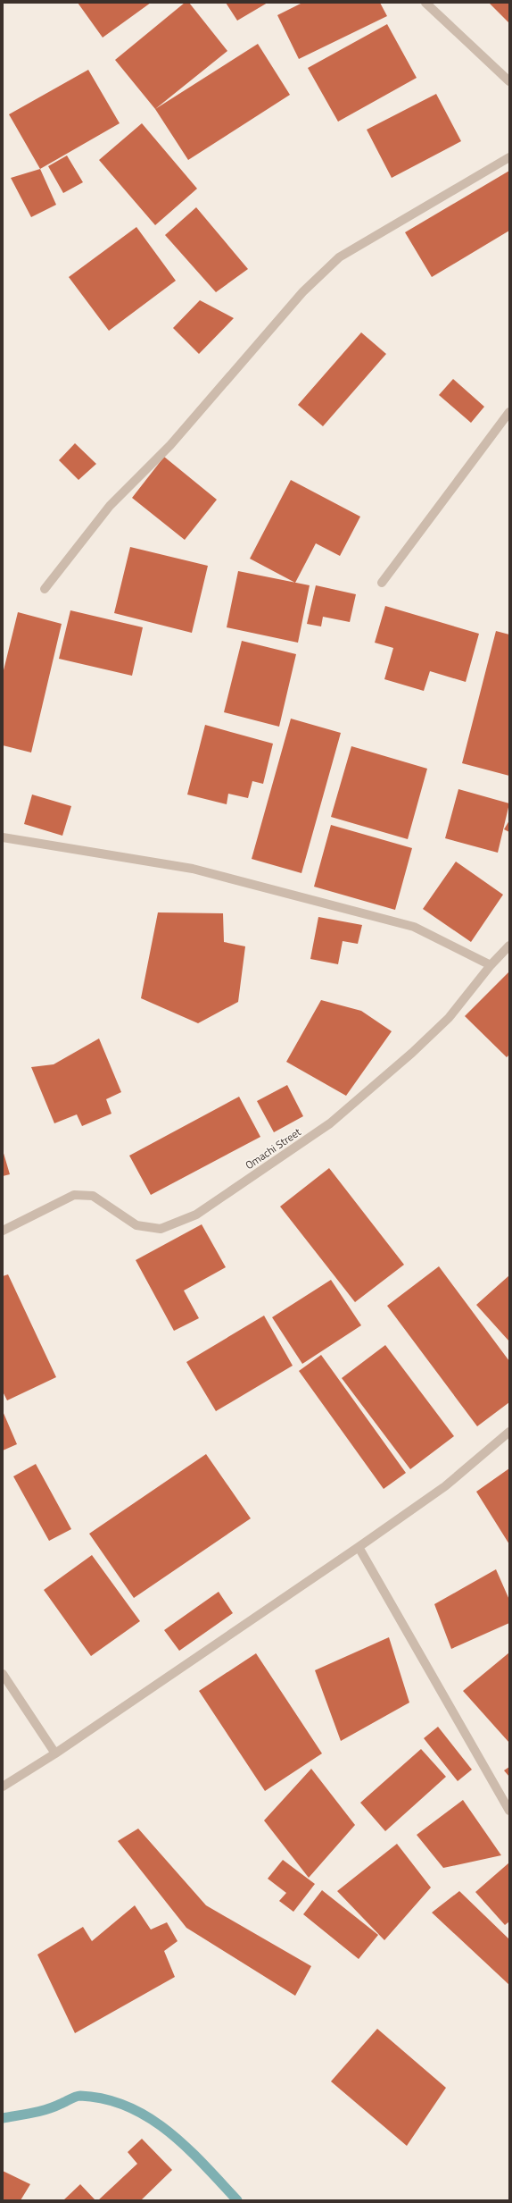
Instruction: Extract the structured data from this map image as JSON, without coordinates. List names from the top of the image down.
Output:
{
  "streets": {
    "street": ["Omachi Street"]
  }
}
